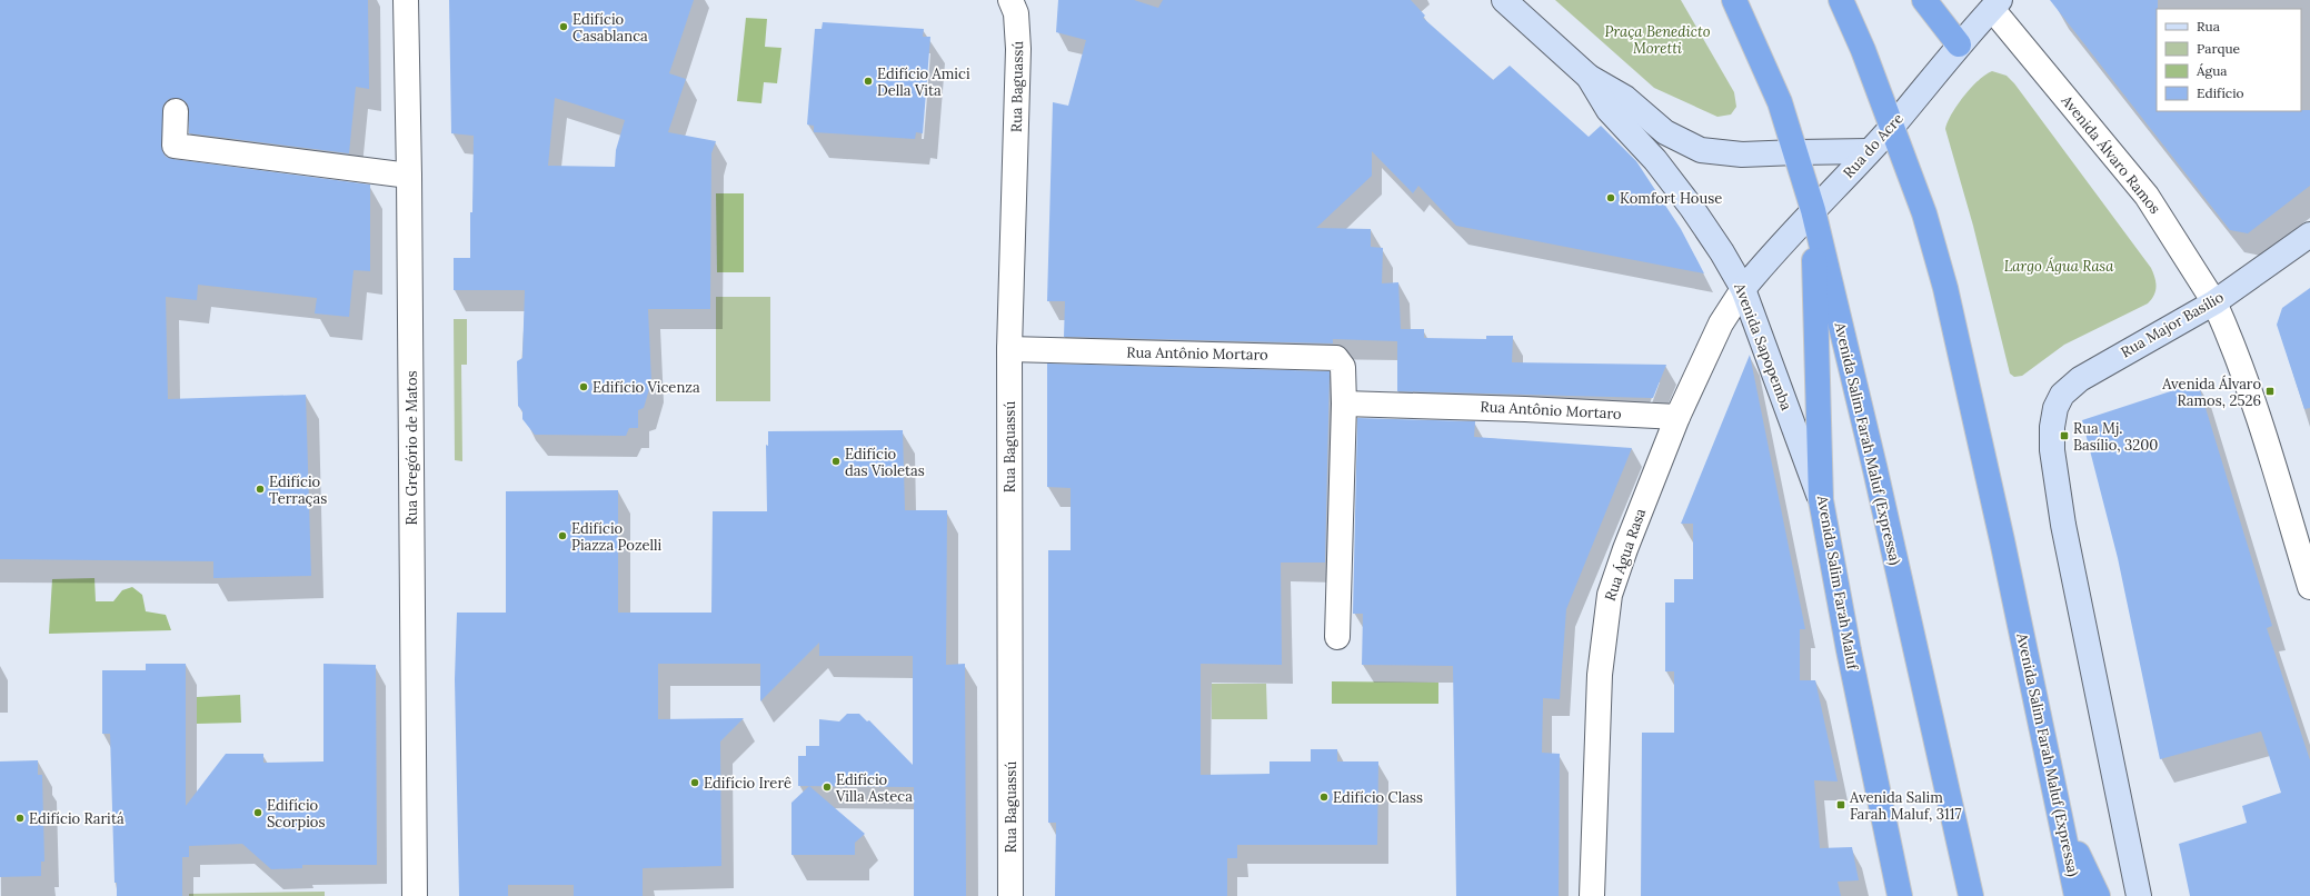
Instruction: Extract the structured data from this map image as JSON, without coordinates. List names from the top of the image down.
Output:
{
  "streets": {
    "highway": ["Avenida Salim Farah Maluf (Expressa)", "Avenida Salim Farah Maluf"],
    "main road": ["Rua do Acre", "Rua Major Basílio", "Avenida Sapopemba"],
    "street": [
      "Rua Baguassú",
      "Avenida Álvaro Ramos",
      "Rua Antônio Mortaro",
      "Rua Gregório de Matos",
      "Rua Água Rasa"
    ]
  },
  "crossings": [
    ["Rua Baguassú", "Rua Antônio Mortaro"],
    ["Rua do Acre", "Avenida Álvaro Ramos"],
    ["Rua do Acre", "Avenida Sapopemba"],
    ["Rua do Acre", "Avenida Salim Farah Maluf (Expressa)"],
    ["Rua do Acre", "Rua Água Rasa"],
    ["Rua do Acre", "Avenida Salim Farah Maluf"],
    ["Avenida Álvaro Ramos", "Rua Major Basílio"],
    ["Avenida Sapopemba", "Avenida Salim Farah Maluf (Expressa)"],
    ["Avenida Sapopemba", "Rua Água Rasa"],
    ["Avenida Sapopemba", "Avenida Salim Farah Maluf"],
    ["Rua Antônio Mortaro", "Rua Água Rasa"],
    ["Avenida Salim Farah Maluf (Expressa)", "Avenida Salim Farah Maluf"]
  ],
  "parks": ["Praça Benedicto Moretti", "Largo Água Rasa"],
  "places": {
    "other": [
      "Edifício Casablanca",
      "Edifício Amici Della Vita",
      "Komfort House",
      "Edifício Vicenza",
      "Edifício das Violetas",
      "Edifício Terraças",
      "Edifício Piazza Pozelli",
      "Edifício Irerê",
      "Edifício Villa Asteca",
      "Edifício Class",
      "Edifício Scorpios",
      "Edifício Raritá"
    ],
    "transit": ["Avenida Álvaro Ramos, 2526", "Rua Mj. Basílio, 3200", "Avenida Salim Farah Maluf, 3117"]
  },
  "legend": [
    "Rua",
    "Parque",
    "Água",
    "Edifício"
  ]
}
